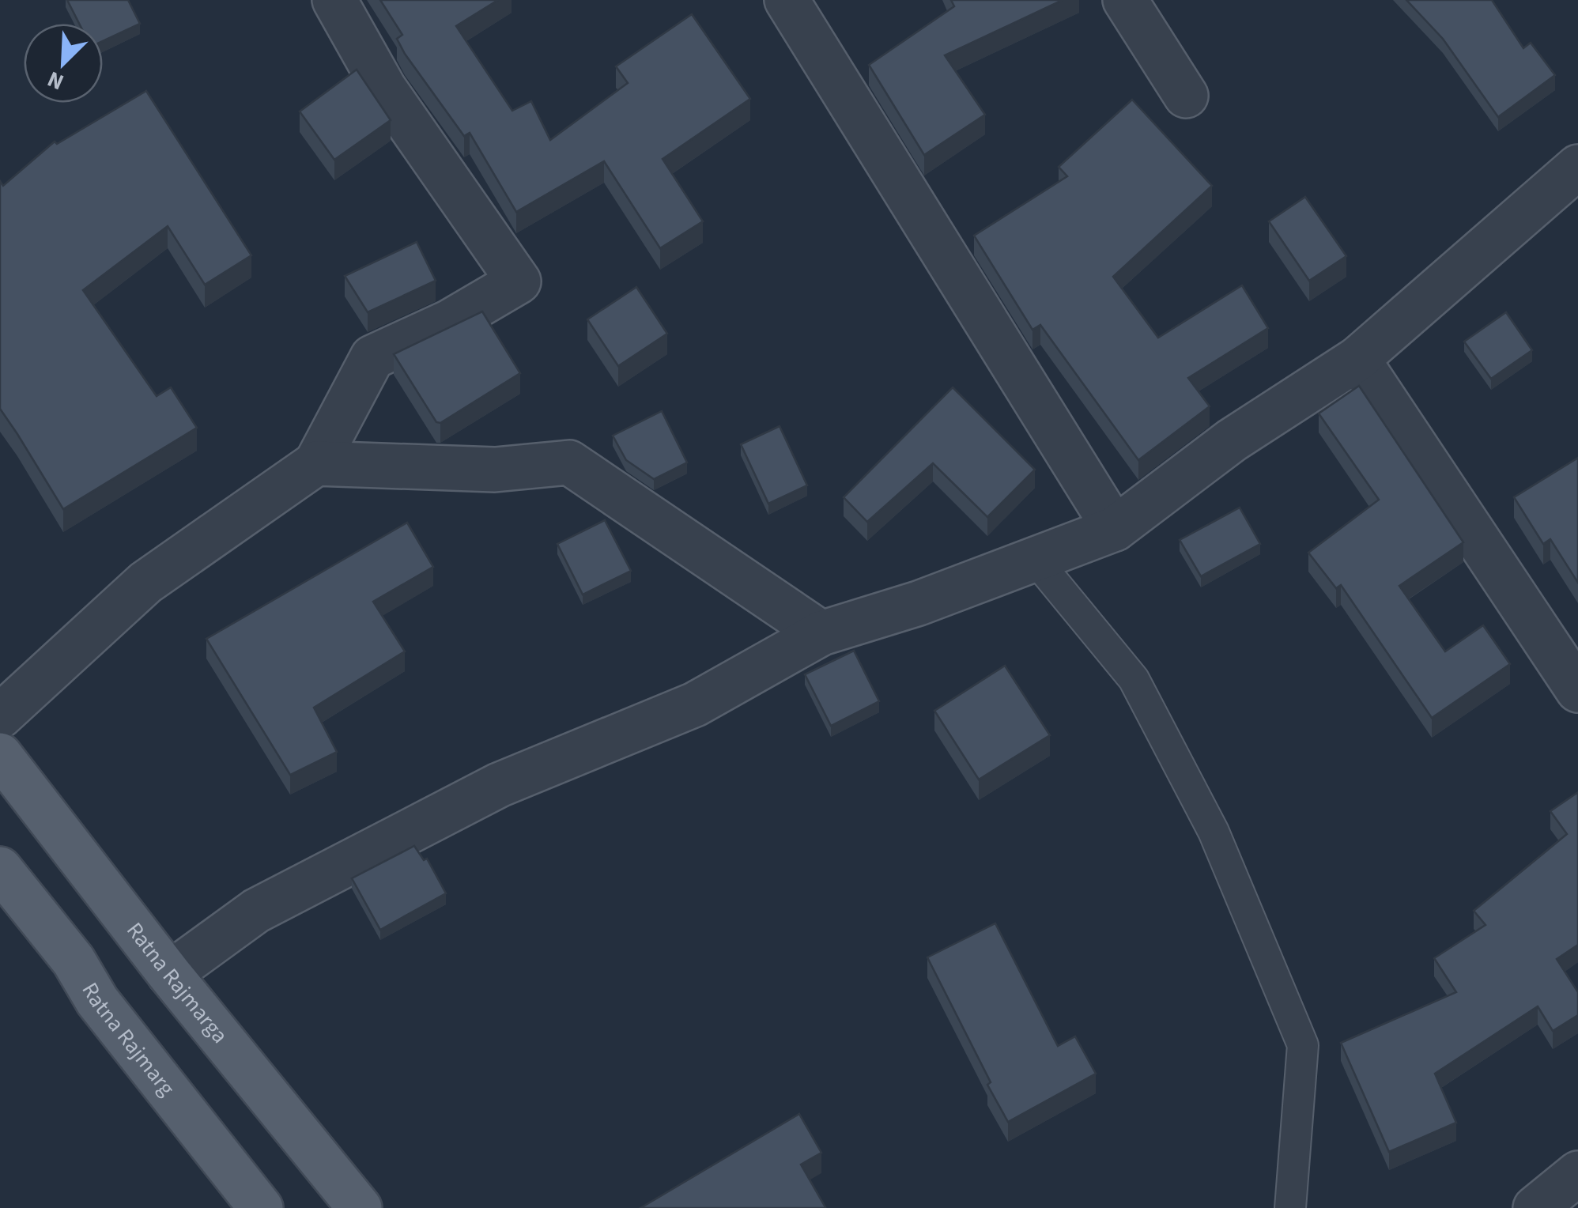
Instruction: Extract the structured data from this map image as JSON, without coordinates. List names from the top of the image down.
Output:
{
  "streets": {
    "main road": ["Ratna Rajmarga", "Ratna Rajmarg"]
  },
  "north": "bottom left"
}
